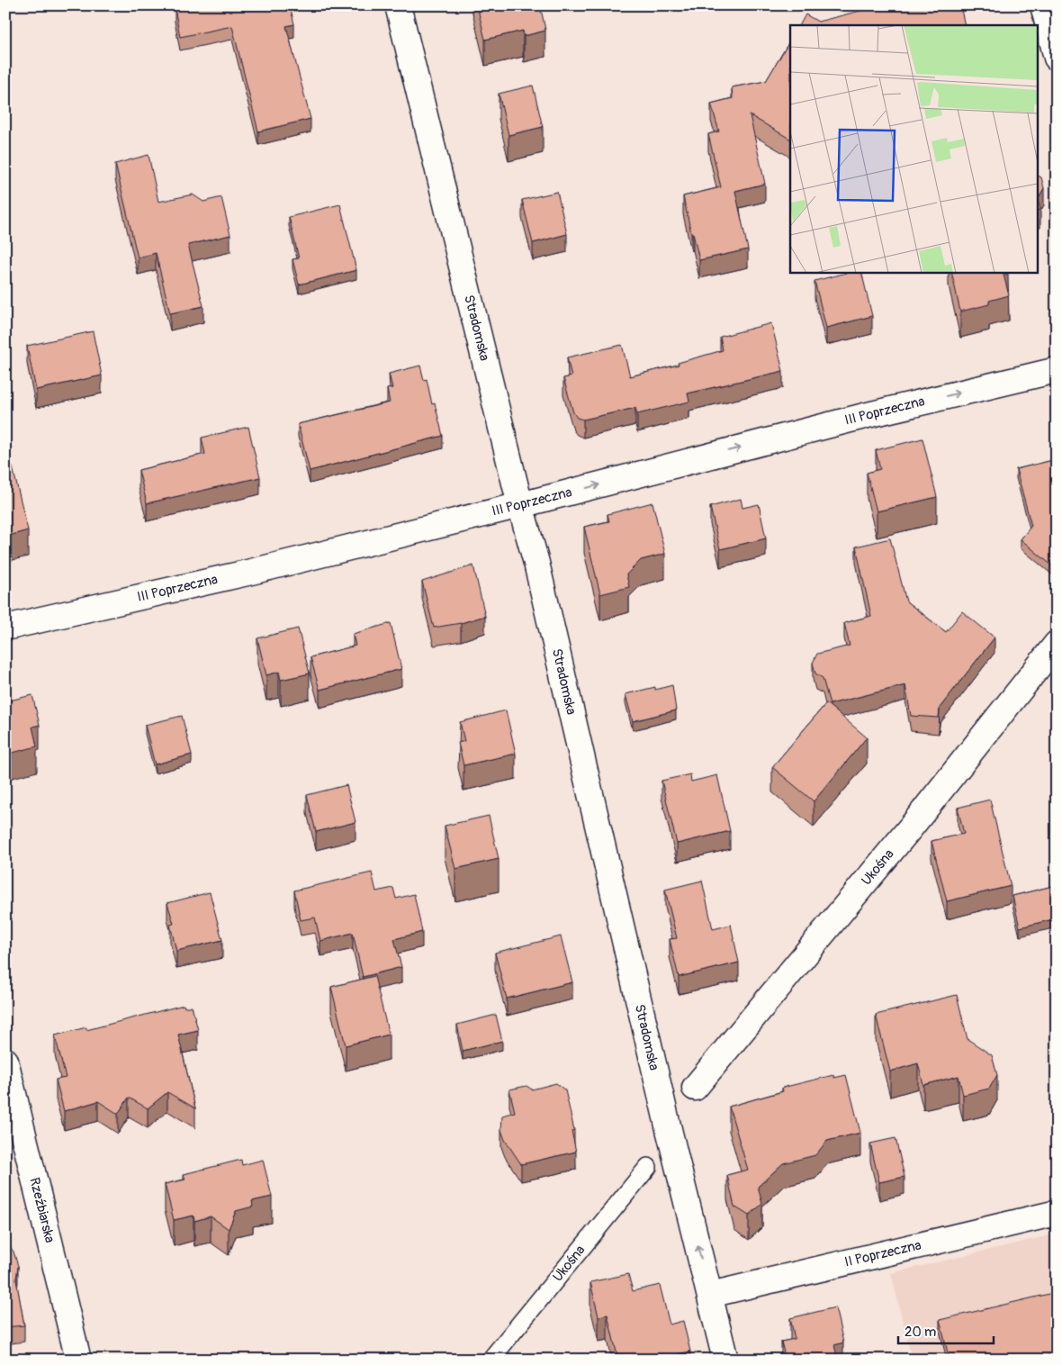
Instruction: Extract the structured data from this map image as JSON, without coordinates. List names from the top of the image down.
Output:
{
  "streets": {
    "street": [
      "Stradomska",
      "III Poprzeczna",
      "Ukośna",
      "Rzeźbiarska",
      "II Poprzeczna"
    ]
  },
  "crossings": [
    ["Stradomska", "III Poprzeczna"],
    ["Stradomska", "II Poprzeczna"]
  ],
  "one_way": ["Stradomska", "III Poprzeczna"],
  "scale_bar": "20 m"
}
